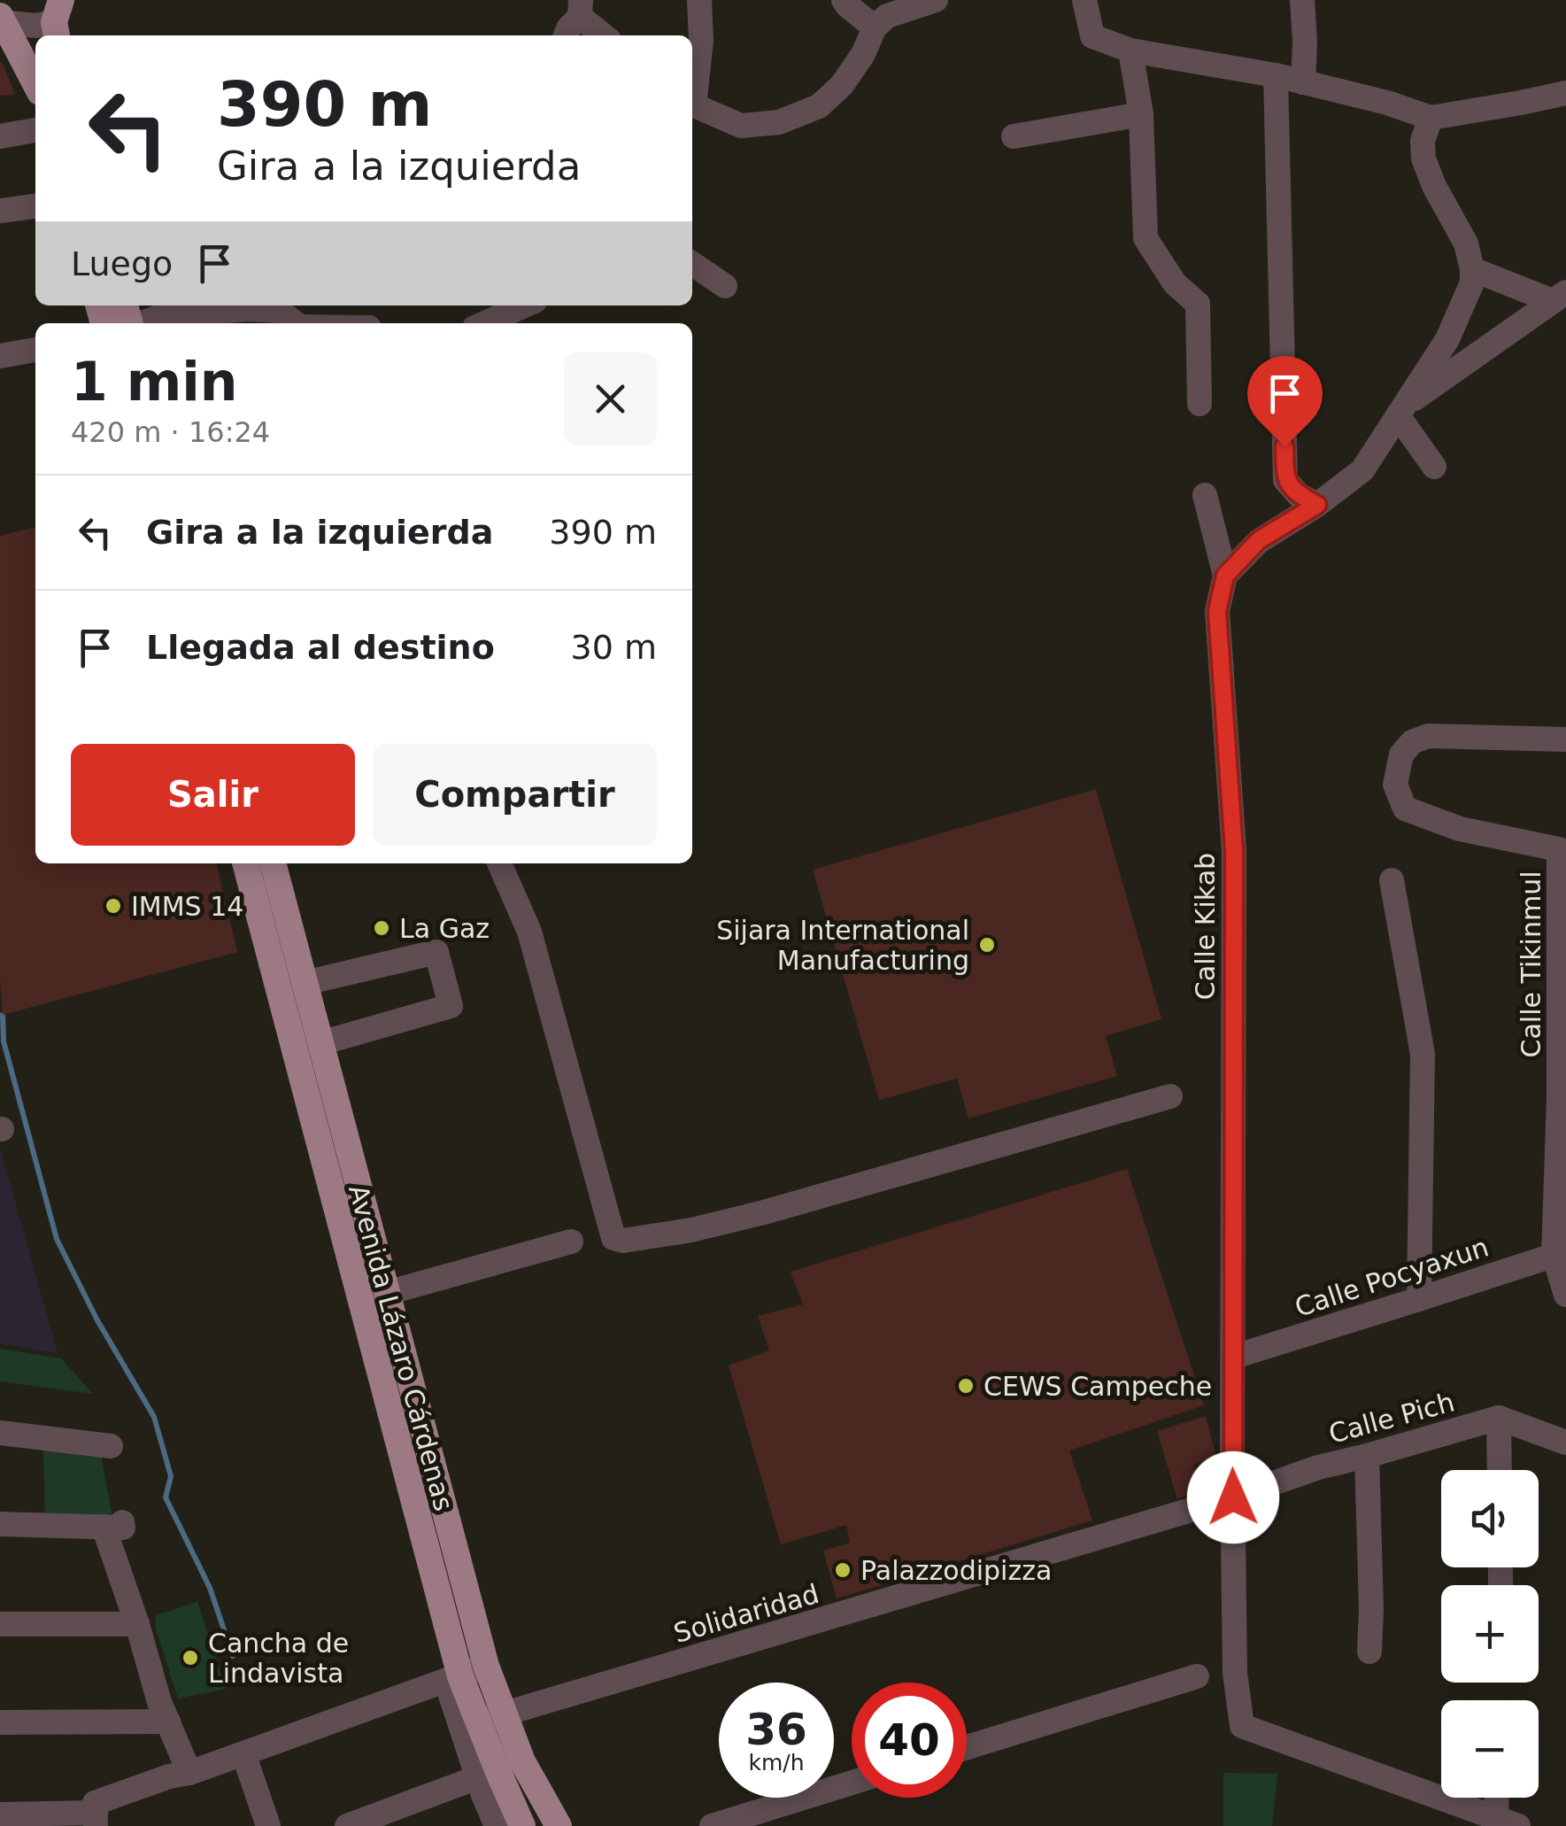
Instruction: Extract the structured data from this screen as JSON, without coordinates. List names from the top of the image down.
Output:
{
  "streets": {
    "main road": ["Avenida Lázaro Cárdenas"],
    "street": [
      "Calle Kikab",
      "Calle Tikinmul",
      "Calle Pocyaxun",
      "Calle Pich",
      "Solidaridad"
    ]
  },
  "crossings": [
    ["Calle Kikab", "Calle Pocyaxun"],
    ["Calle Kikab", "Calle Pich"],
    ["Calle Kikab", "Solidaridad"],
    ["Calle Tikinmul", "Calle Pocyaxun"],
    ["Avenida Lázaro Cárdenas", "Solidaridad"],
    ["Calle Pich", "Solidaridad"]
  ],
  "places": [
    "IMMS 14",
    "La Gaz",
    "Sijara International Manufacturing",
    "CEWS Campeche",
    "Palazzodipizza",
    "Cancha de Lindavista"
  ],
  "page": {
    "turn": ["390 m", "Gira a la izquierda"],
    "then": "Luego",
    "heading": ["1 min", "420 m · 16:24"],
    "list": [
      {
        "name": "Gira a la izquierda",
        "value": "390 m"
      },
      {
        "name": "Llegada al destino",
        "value": "30 m"
      }
    ],
    "buttons": ["Salir", "Compartir"],
    "map_buttons": ["+", "−"],
    "speed": "36 km/h",
    "limit": "40"
  }
}
